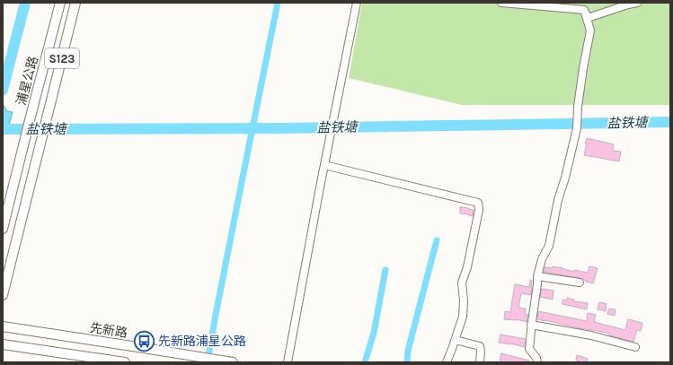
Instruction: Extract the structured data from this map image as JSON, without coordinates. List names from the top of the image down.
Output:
{
  "streets": {
    "main road": ["S123", "浦星公路", "先新路"]
  },
  "water": ["盐铁塘"],
  "places": {
    "bus stop": ["先新路浦星公路"]
  }
}
